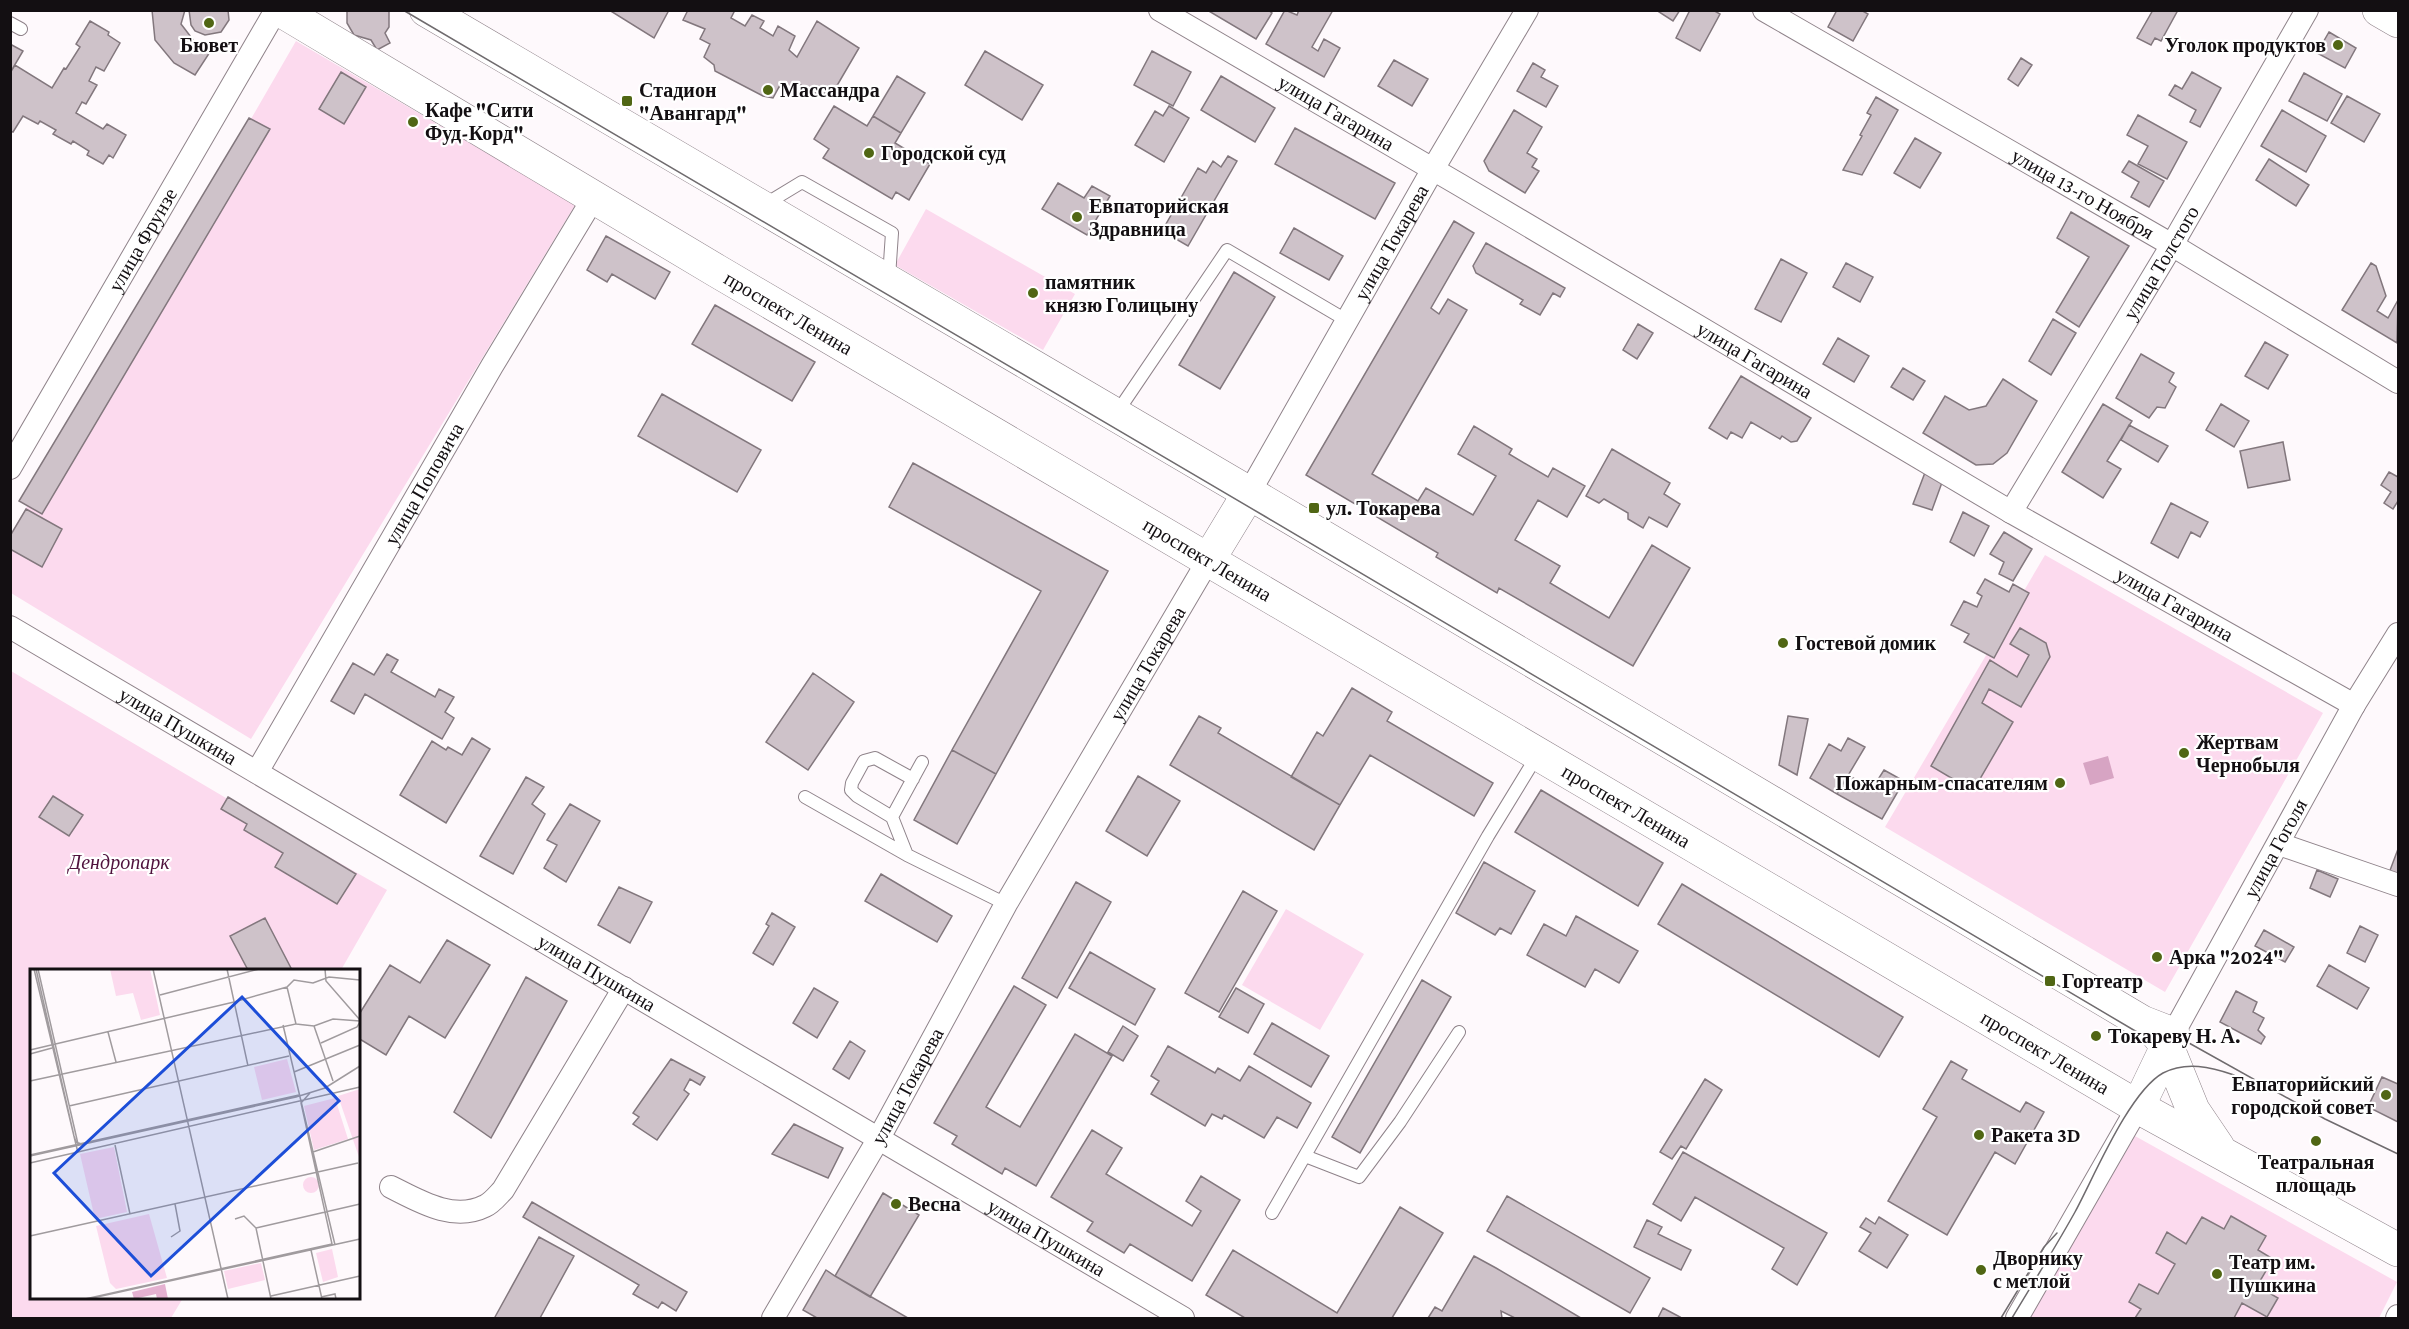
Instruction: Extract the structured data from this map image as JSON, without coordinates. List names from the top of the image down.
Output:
{
  "streets": {
    "street": [
      "улица Гагарина",
      "улица 13-го Ноября",
      "улица Фрунзе",
      "улица Токарева",
      "улица Толстого",
      "проспект Ленина",
      "улица Поповича",
      "улица Пушкина",
      "улица Гоголя"
    ]
  },
  "crossings": [
    ["улица Гагарина", "улица Токарева"],
    ["улица Гагарина", "улица Толстого"],
    ["улица Гагарина", "улица Гоголя"],
    ["улица 13-го Ноября", "улица Толстого"],
    ["улица Фрунзе", "проспект Ленина"],
    ["улица Токарева", "проспект Ленина"],
    ["улица Токарева", "улица Пушкина"],
    ["проспект Ленина", "улица Поповича"],
    ["улица Поповича", "улица Пушкина"]
  ],
  "parks": ["Дендропарк"],
  "places": {
    "other": [
      "Бювет",
      "Уголок продуктов",
      "Массандра",
      "Кафе \"Сити Фуд-Корд\"",
      "Городской суд",
      "Евпаторийская Здравница",
      "памятник князю Голицыну",
      "Гостевой домик",
      "Жертвам Чернобыля",
      "Пожарным-спасателям",
      "Арка \"2024\"",
      "Токареву Н. А.",
      "Евпаторийский городской совет",
      "Ракета 3D",
      "Театральная площадь",
      "Весна",
      "Дворнику с метлой",
      "Театр им. Пушкина"
    ],
    "transit": ["Стадион \"Авангард\"", "ул. Токарева", "Гортеатр"]
  }
}
